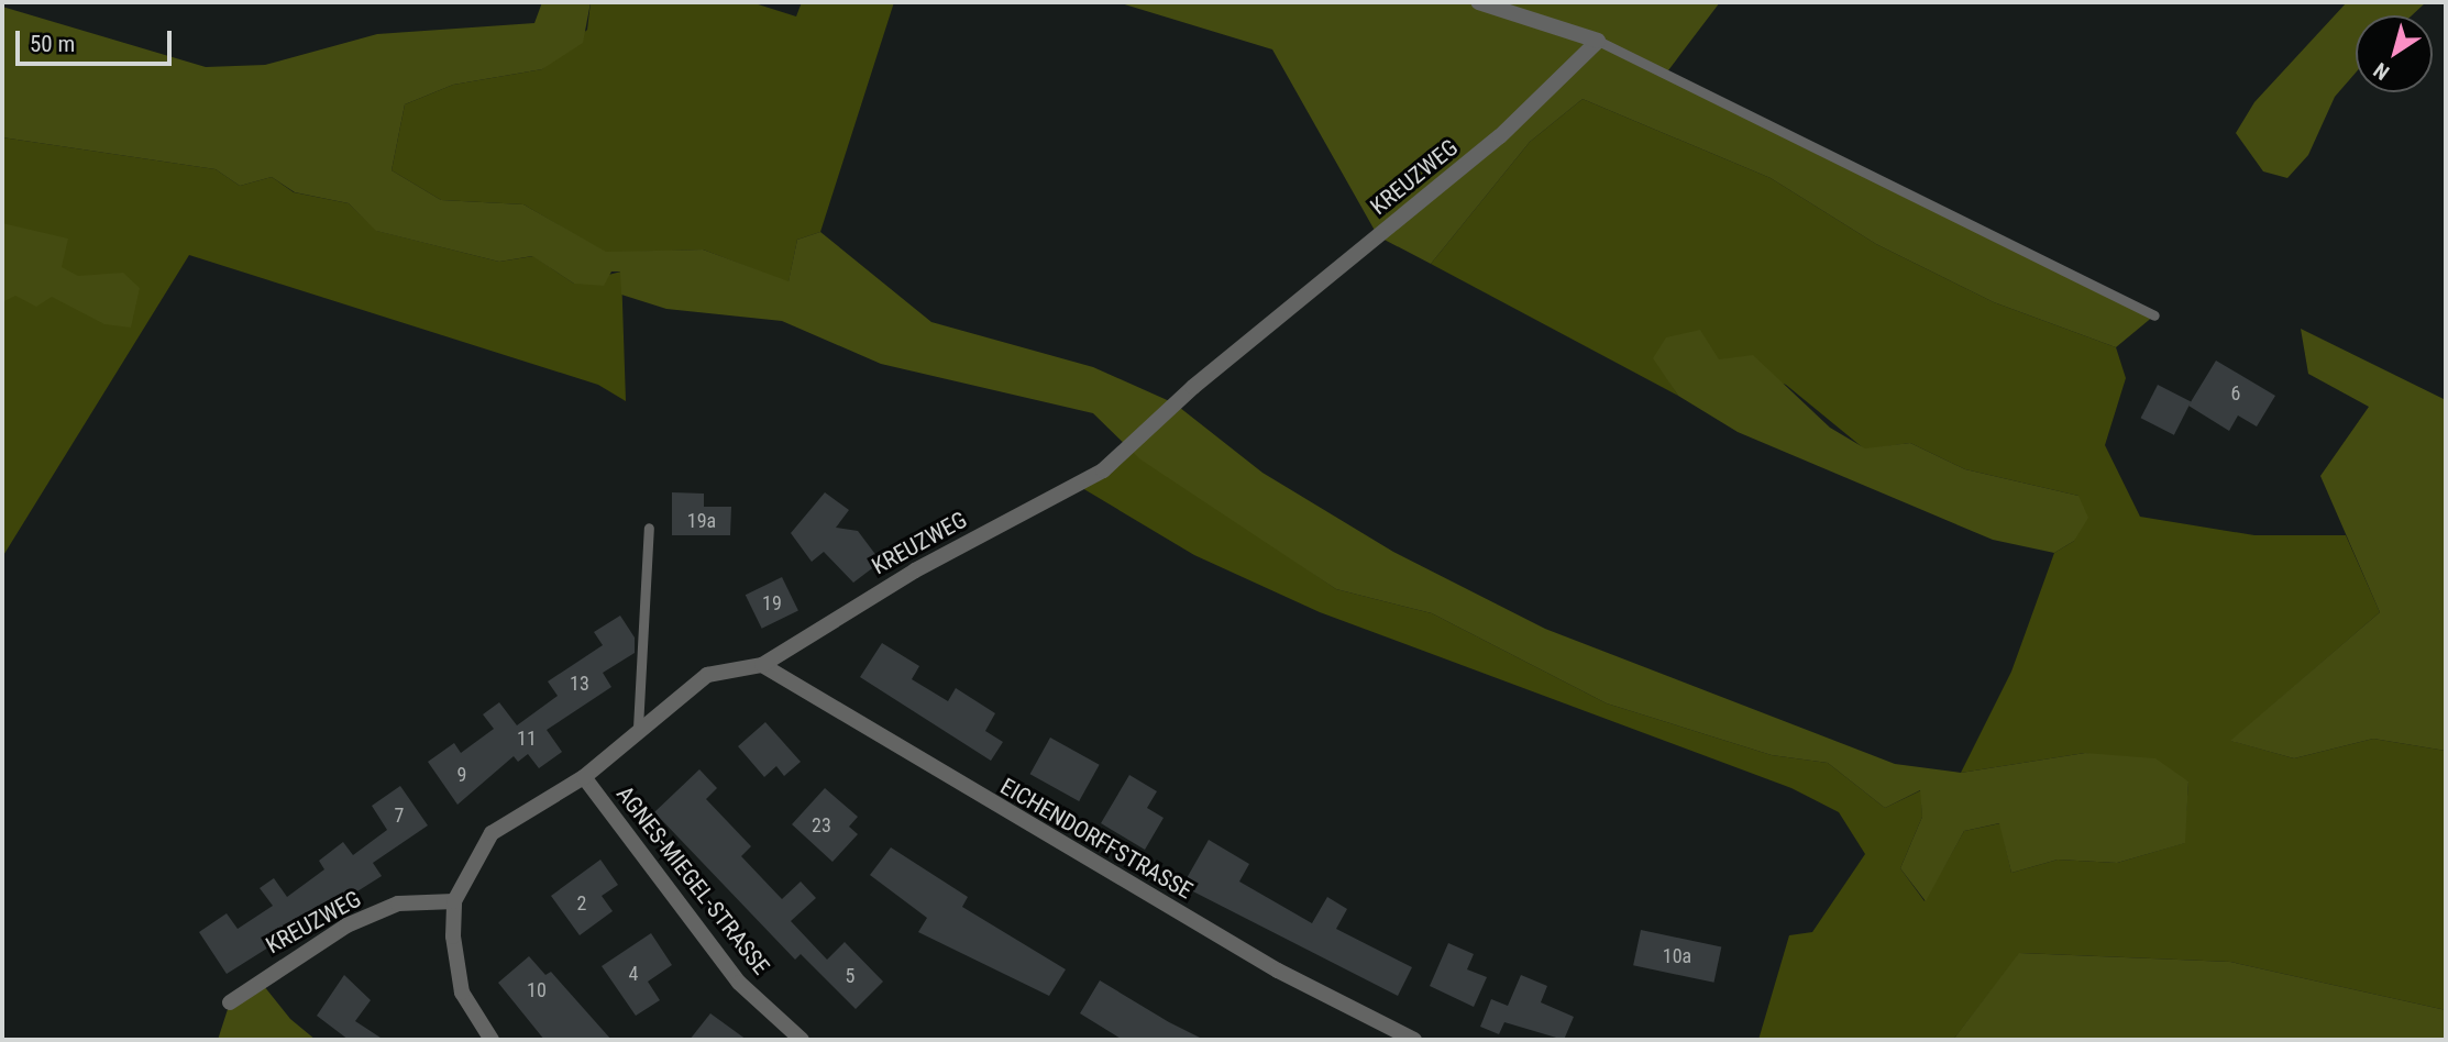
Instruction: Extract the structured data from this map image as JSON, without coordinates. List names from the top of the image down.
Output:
{
  "streets": {
    "street": ["KREUZWEG", "EICHENDORFFSTRASSE", "AGNES-MIEGEL-STRASSE"]
  },
  "crossings": [
    ["KREUZWEG", "EICHENDORFFSTRASSE"],
    ["KREUZWEG", "AGNES-MIEGEL-STRASSE"]
  ],
  "house_numbers": [
    "6",
    "19a",
    "19",
    "13",
    "11",
    "9",
    "7",
    "23",
    "2",
    "10a",
    "4",
    "5",
    "10"
  ],
  "scale_bar": "50 m",
  "north": "bottom left"
}
